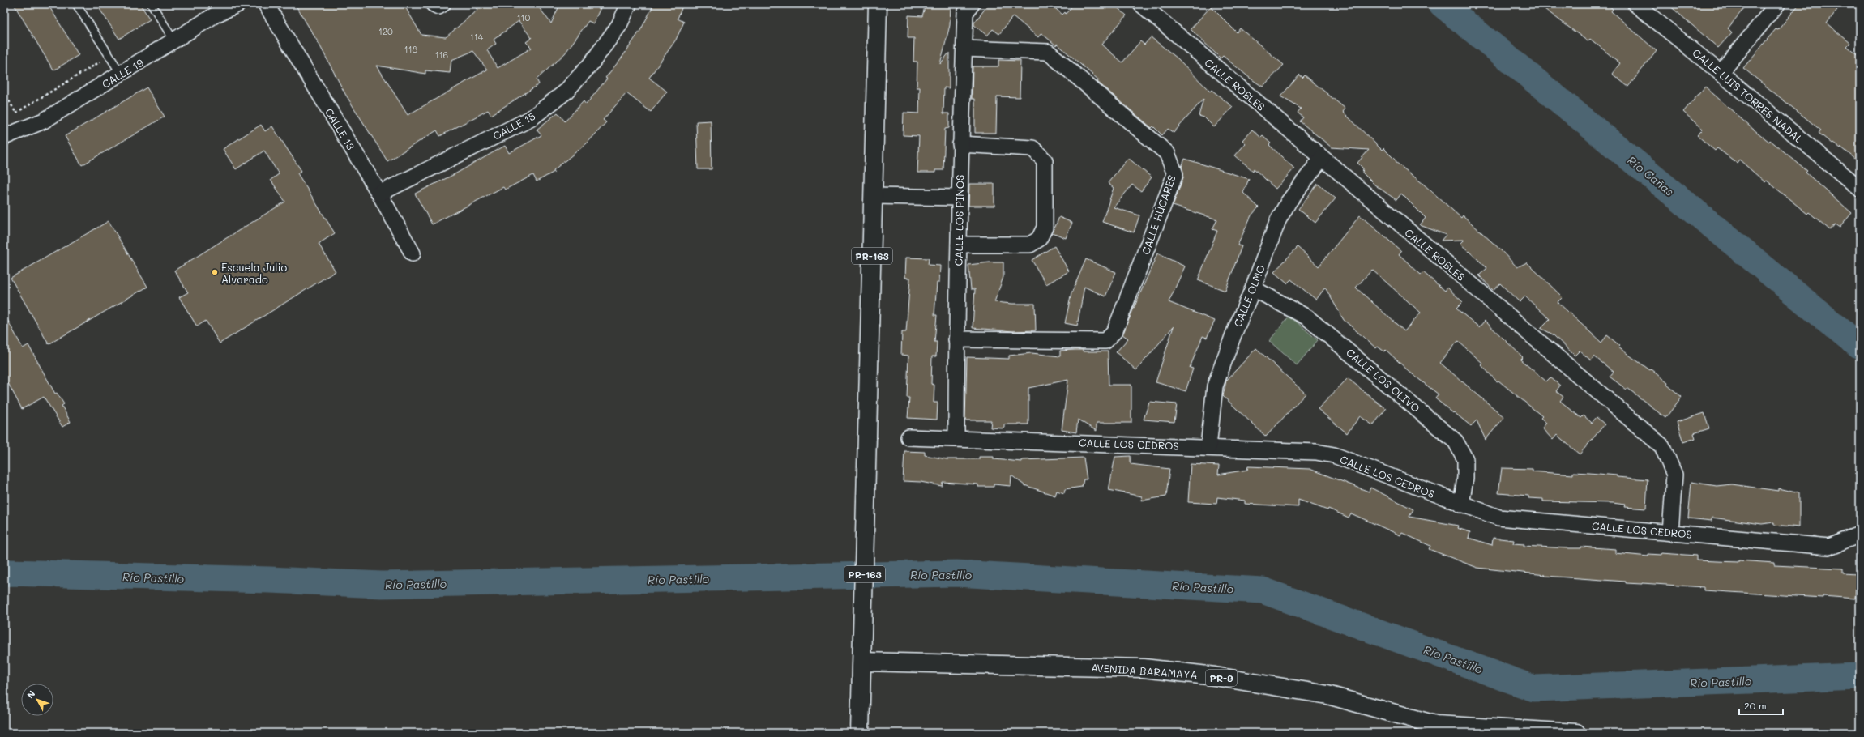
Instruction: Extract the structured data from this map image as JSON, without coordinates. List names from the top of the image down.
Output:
{
  "streets": {
    "highway": ["PR-163", "AVENIDA BARAMAYA", "PR-9"],
    "street": [
      "CALLE 19",
      "CALLE ROBLES",
      "CALLE LUIS TORRES NADAL",
      "CALLE 15",
      "CALLE 13",
      "CALLE HÚCARES",
      "CALLE LOS PINOS",
      "CALLE OLMO",
      "CALLE LOS OLIVO",
      "CALLE LOS CEDROS"
    ]
  },
  "crossings": [
    ["CALLE ROBLES", "CALLE OLMO"],
    ["CALLE ROBLES", "CALLE LOS CEDROS"],
    ["CALLE 15", "CALLE 13"],
    ["CALLE HÚCARES", "CALLE LOS PINOS"],
    ["CALLE LOS PINOS", "CALLE LOS CEDROS"],
    ["PR-163", "AVENIDA BARAMAYA"],
    ["CALLE OLMO", "CALLE LOS OLIVO"],
    ["CALLE OLMO", "CALLE LOS CEDROS"],
    ["CALLE LOS OLIVO", "CALLE LOS CEDROS"]
  ],
  "water": ["Río Cañas", "Río Pastillo"],
  "places": ["Escuela Julio Alvarado"],
  "house_numbers": [
    "110",
    "120",
    "114",
    "118",
    "116"
  ],
  "scale_bar": "20 m",
  "north": "top left"
}
